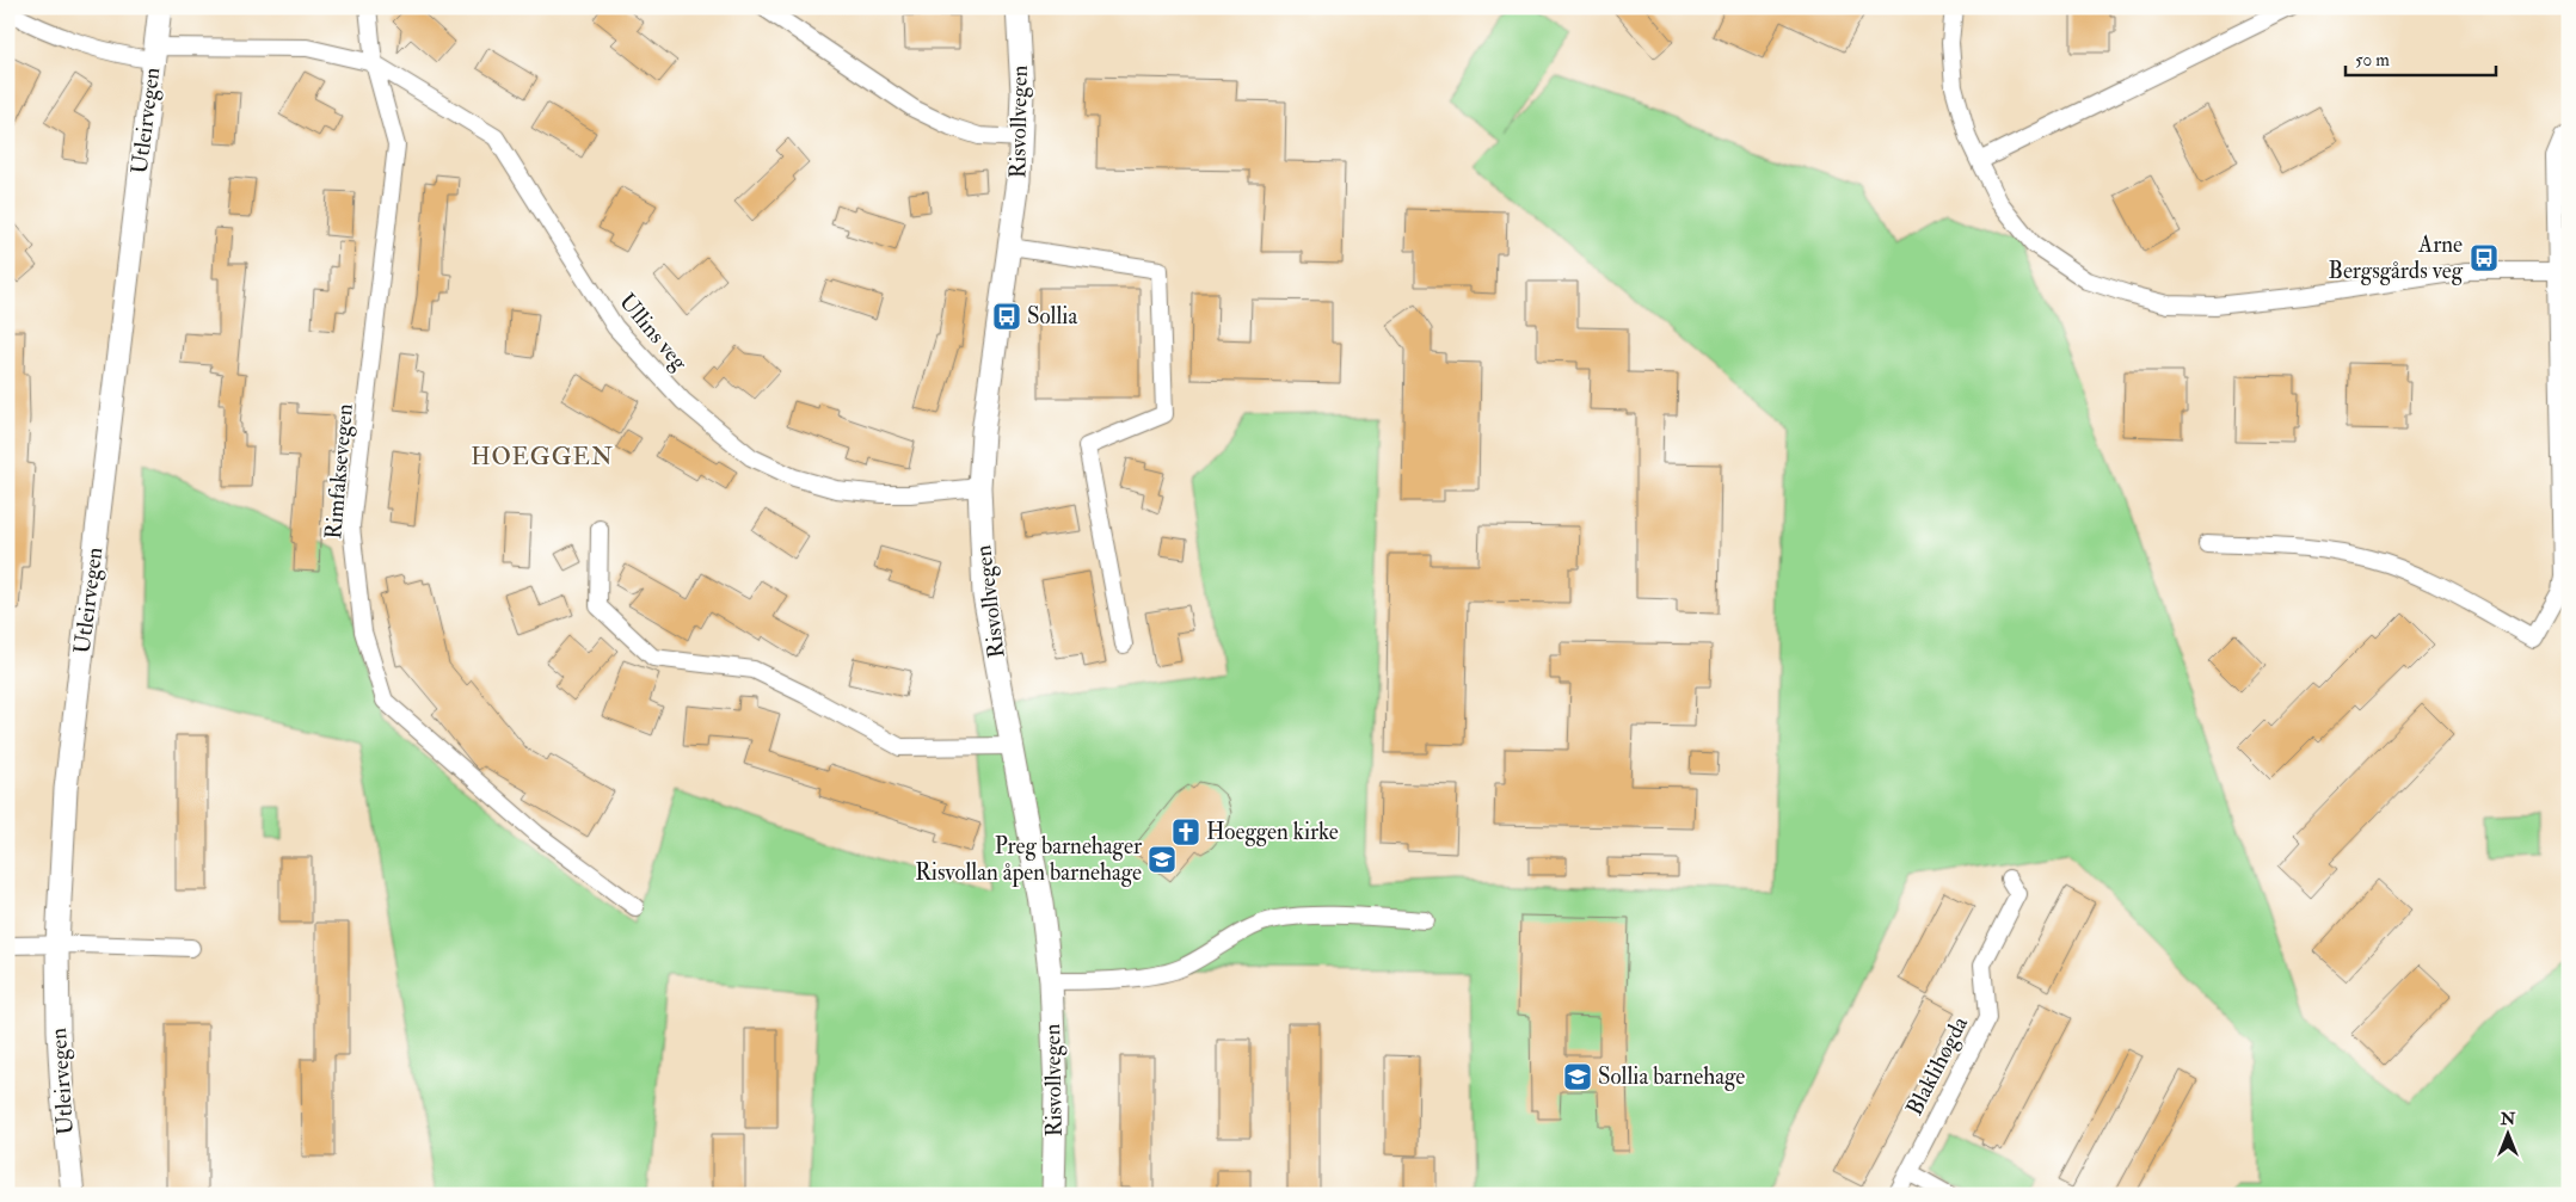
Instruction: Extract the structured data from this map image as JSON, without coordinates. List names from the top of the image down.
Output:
{
  "streets": {
    "street": [
      "Utleirvegen",
      "Risvollvegen",
      "Ullins veg",
      "Rimfaksevegen",
      "Blaklihøgda"
    ]
  },
  "crossings": [
    ["Utleirvegen", "Ullins veg"],
    ["Risvollvegen", "Ullins veg"],
    ["Ullins veg", "Rimfaksevegen"]
  ],
  "districts": ["HOEGGEN"],
  "places": {
    "bus stop": ["Arne Bergsgårds veg", "Sollia"],
    "church": ["Hoeggen kirke"],
    "school or university": ["Preg barnehager Risvollan åpen barnehage", "Sollia barnehage"]
  },
  "scale_bar": "50 m",
  "north": "top"
}
